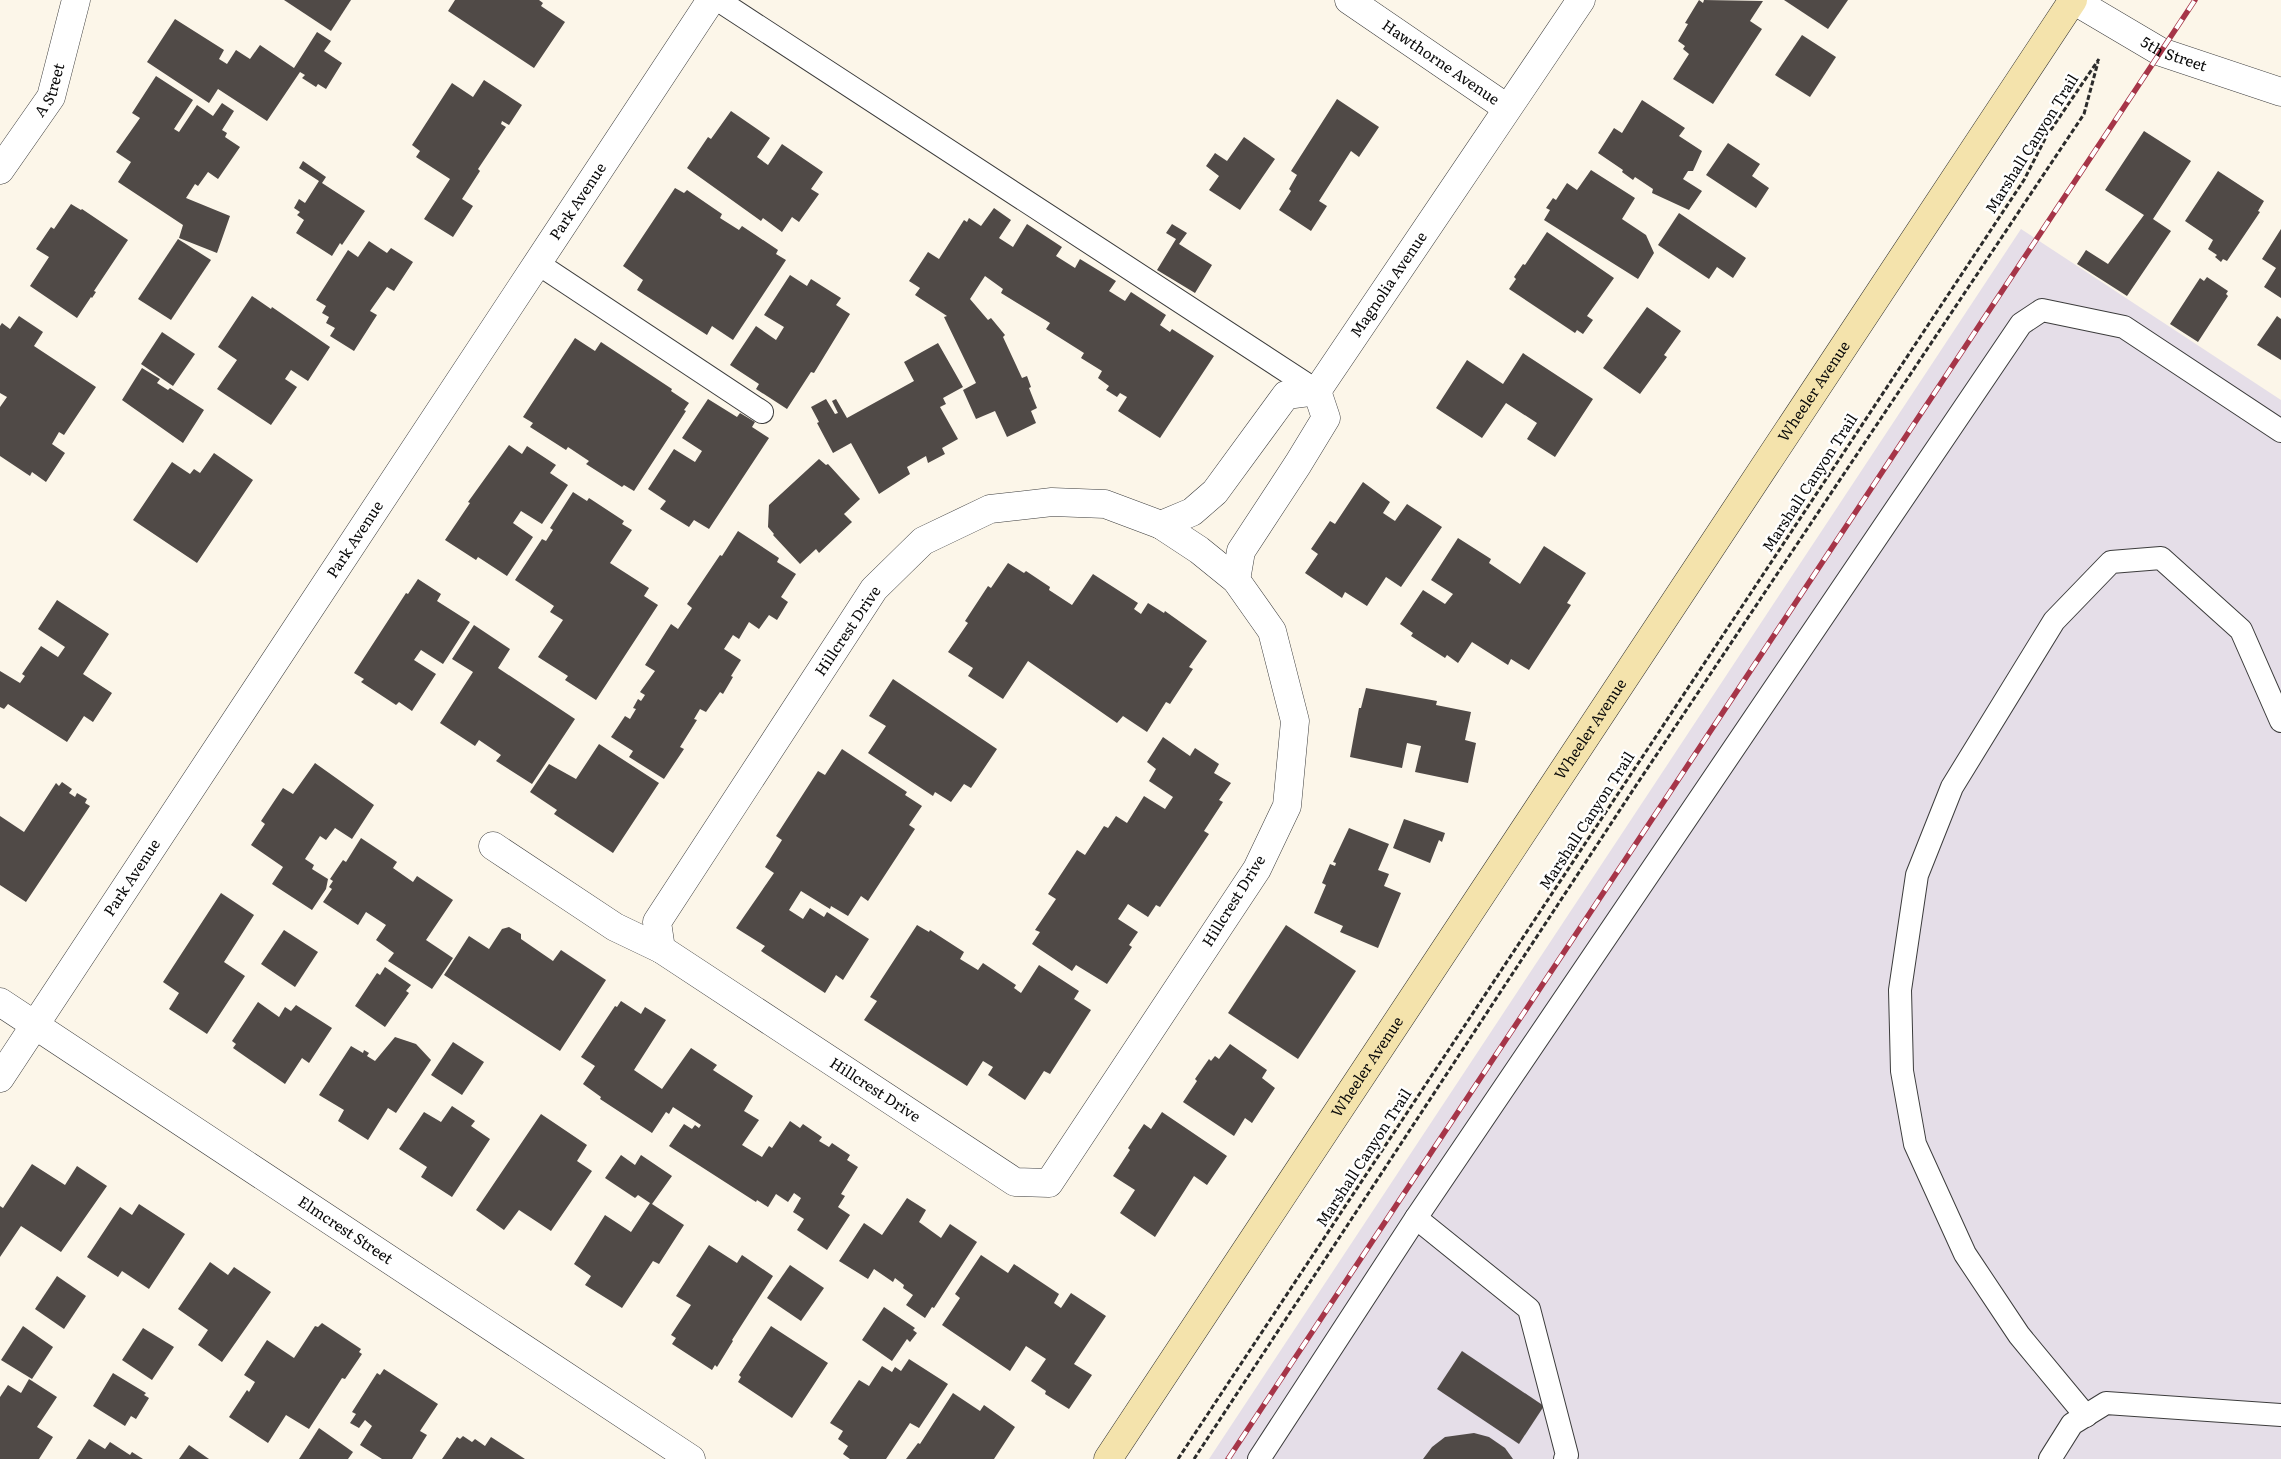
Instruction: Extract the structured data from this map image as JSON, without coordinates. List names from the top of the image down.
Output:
{
  "streets": {
    "main road": ["Wheeler Avenue"],
    "street": [
      "5th Street",
      "Hawthorne Avenue",
      "A Street",
      "Park Avenue",
      "Magnolia Avenue",
      "Hillcrest Drive",
      "Elmcrest Street"
    ],
    "path": ["Marshall Canyon Trail"]
  },
  "crossings": [
    ["5th Street", "Wheeler Avenue"],
    ["Hawthorne Avenue", "Magnolia Avenue"],
    ["Park Avenue", "Elmcrest Street"]
  ]
}
